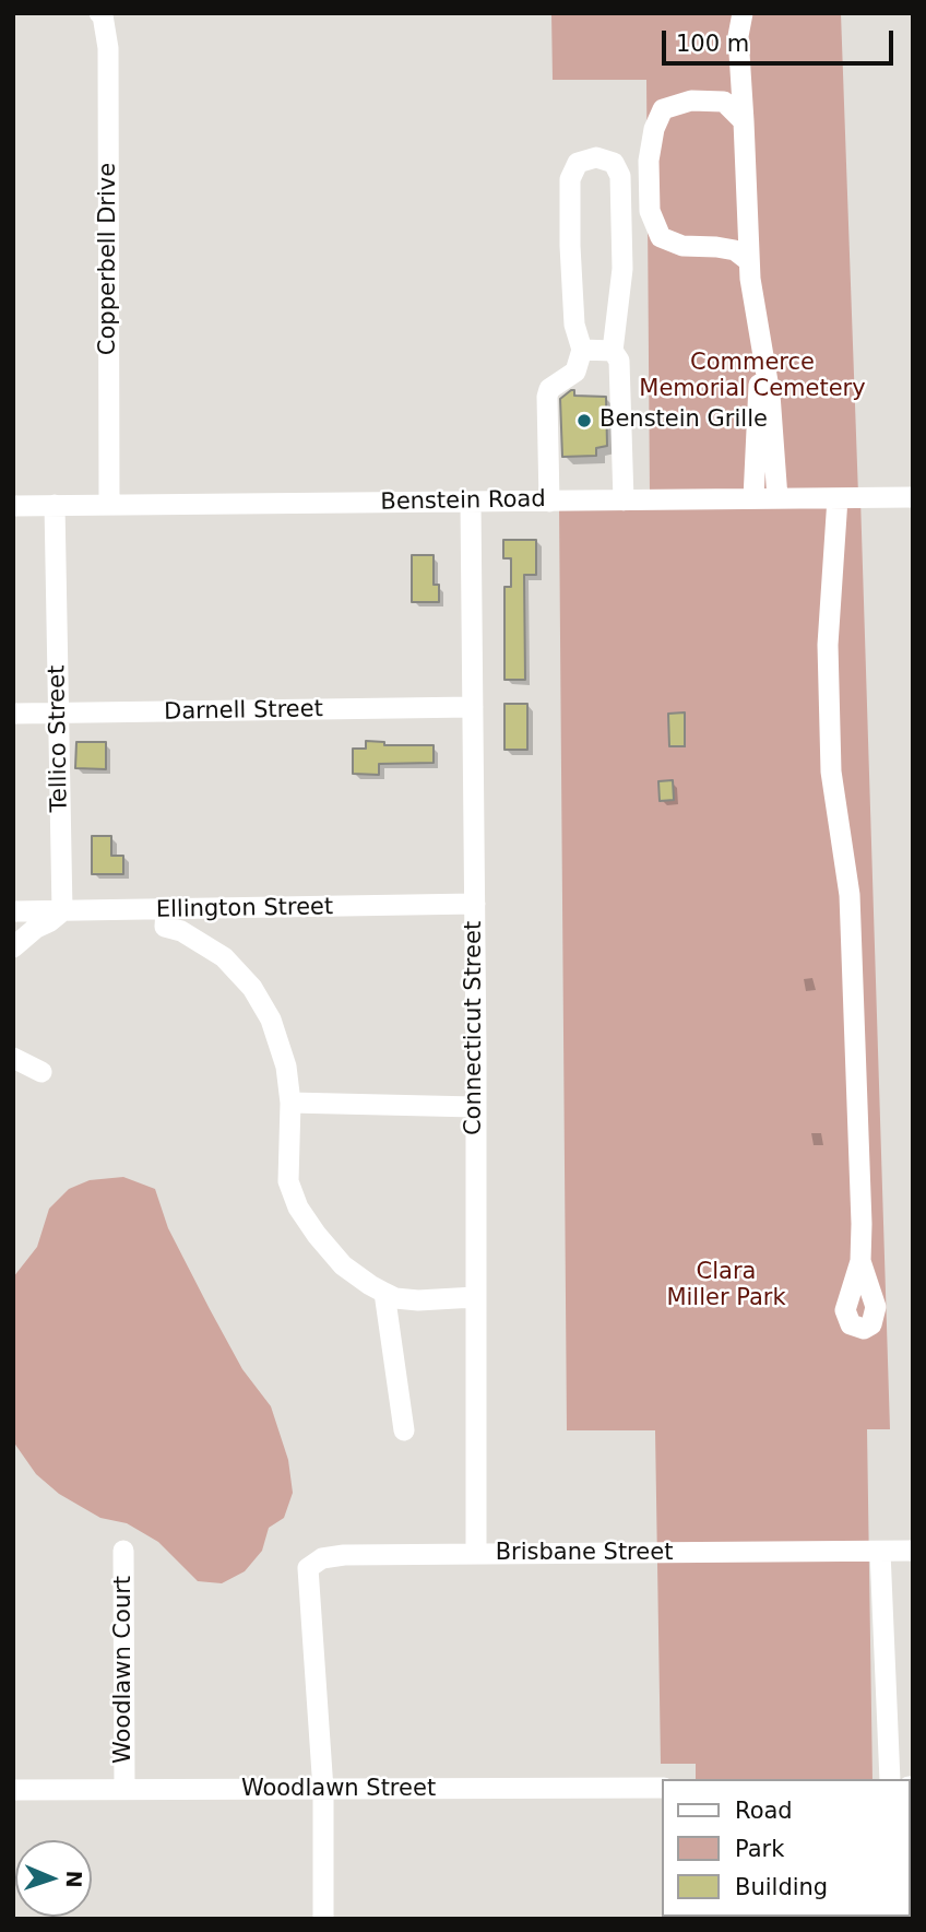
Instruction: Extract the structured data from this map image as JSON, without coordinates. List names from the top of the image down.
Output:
{
  "streets": {
    "street": [
      "Copperbell Drive",
      "Benstein Road",
      "Darnell Street",
      "Tellico Street",
      "Ellington Street",
      "Connecticut Street",
      "Brisbane Street",
      "Woodlawn Court",
      "Woodlawn Street"
    ]
  },
  "crossings": [
    ["Copperbell Drive", "Benstein Road"],
    ["Benstein Road", "Tellico Street"],
    ["Benstein Road", "Connecticut Street"],
    ["Darnell Street", "Tellico Street"],
    ["Darnell Street", "Connecticut Street"],
    ["Tellico Street", "Ellington Street"],
    ["Ellington Street", "Connecticut Street"],
    ["Connecticut Street", "Brisbane Street"],
    ["Brisbane Street", "Woodlawn Street"],
    ["Woodlawn Court", "Woodlawn Street"]
  ],
  "parks": ["Commerce Memorial Cemetery", "Clara Miller Park"],
  "places": ["Benstein Grille"],
  "legend": ["Road", "Park", "Building"],
  "scale_bar": "100 m",
  "north": "right"
}
